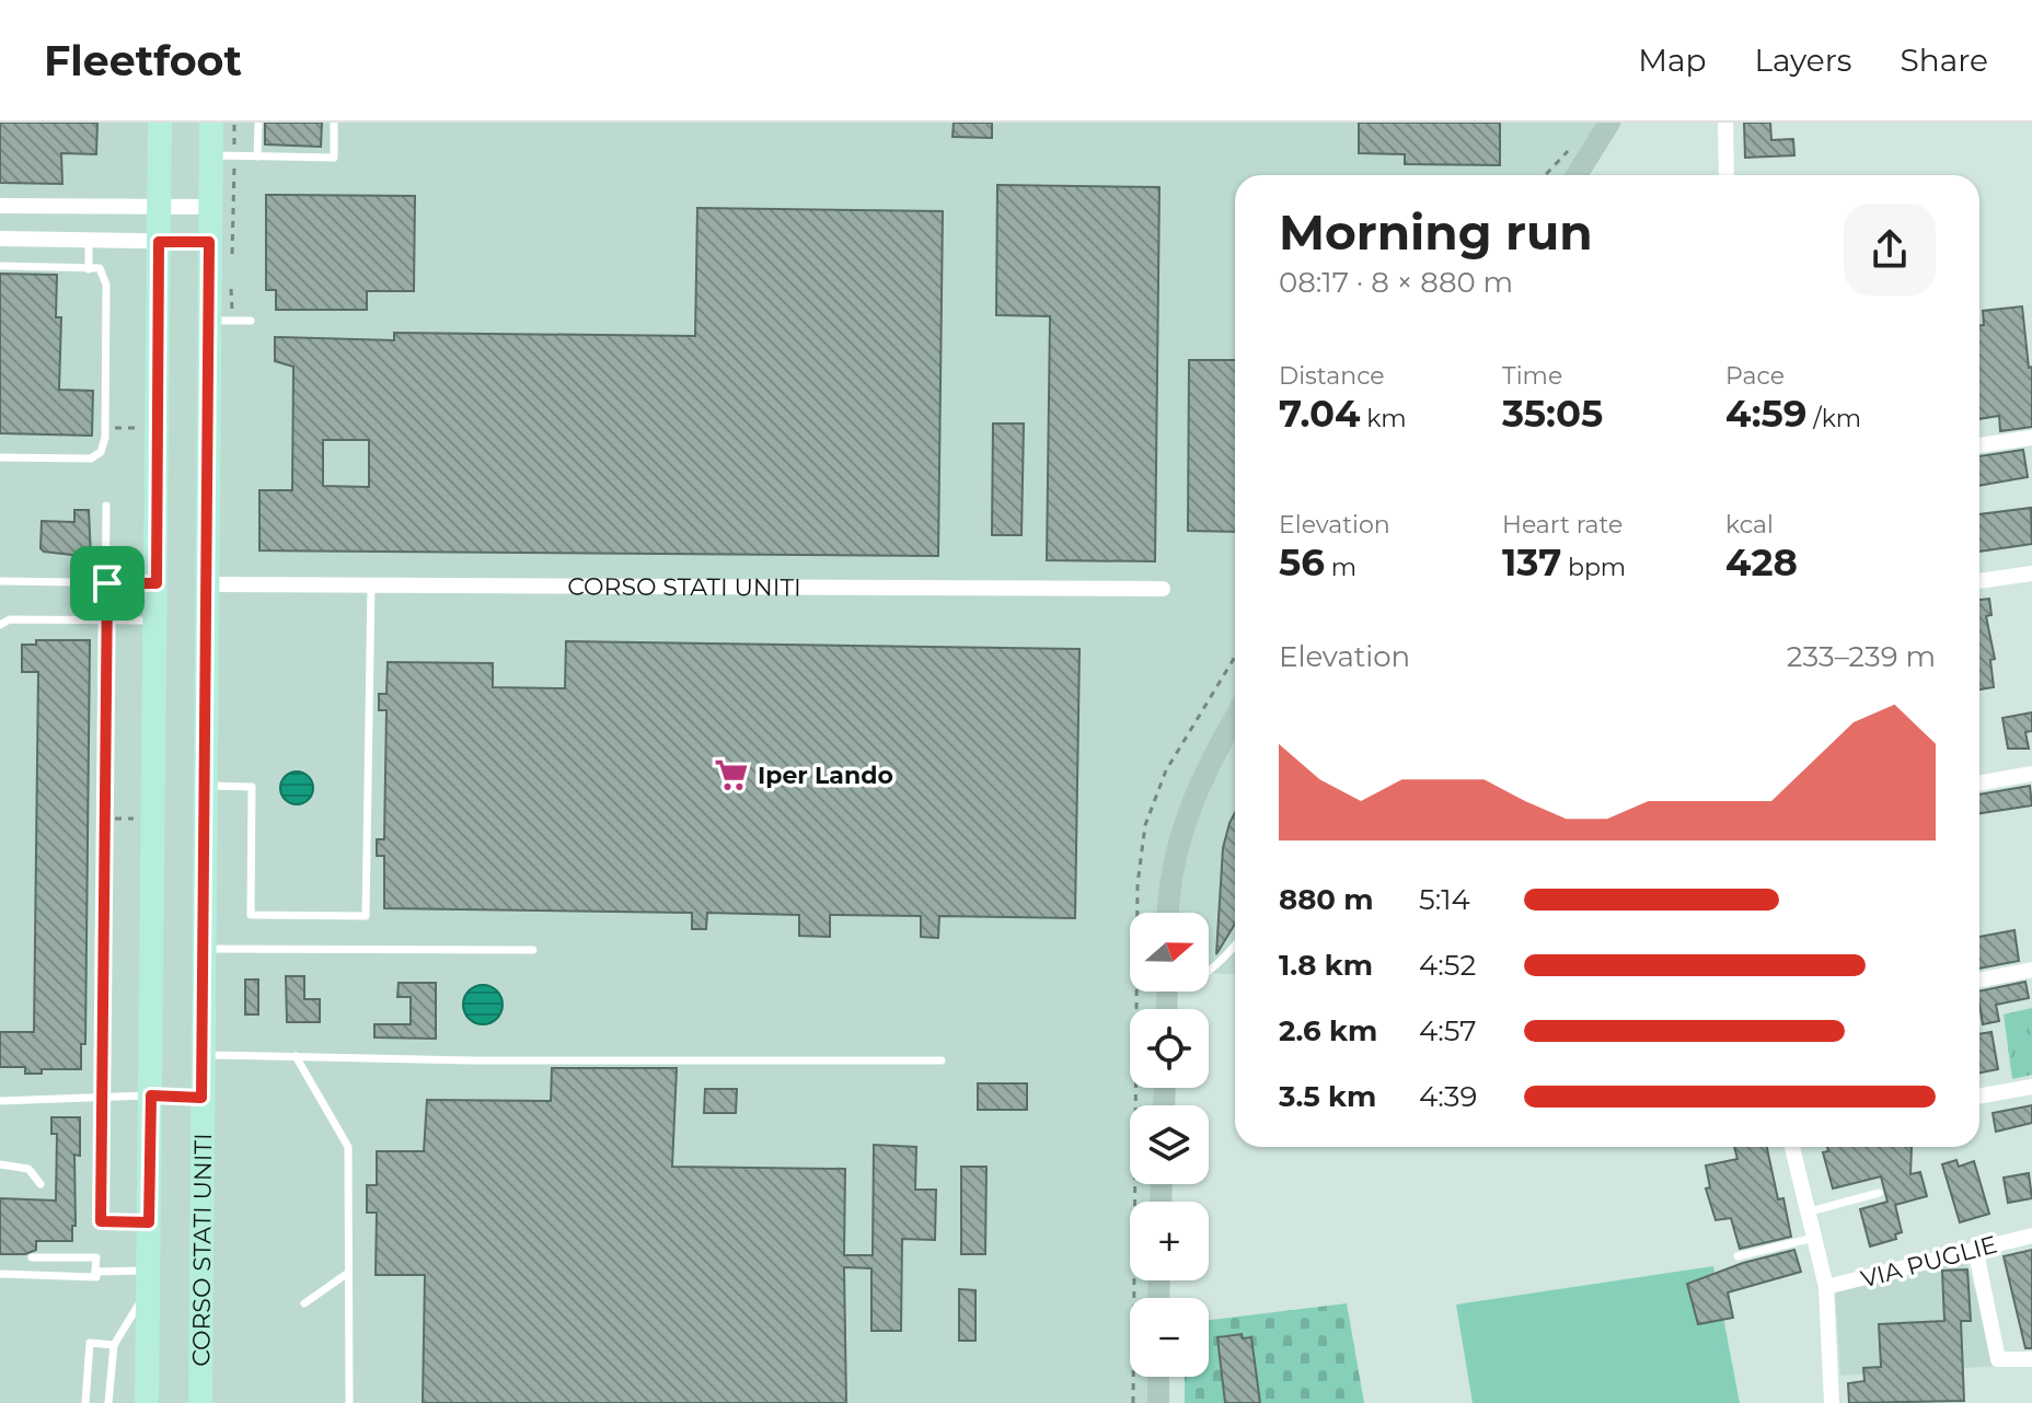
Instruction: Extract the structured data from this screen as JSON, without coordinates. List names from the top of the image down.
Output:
{
  "streets": {
    "main road": ["CORSO STATI UNITI"],
    "street": ["VIA PUGLIE"]
  },
  "places": {
    "supermarket": ["Iper Lando"]
  },
  "north": "right",
  "page": {
    "header": "Fleetfoot",
    "nav": ["Map", "Layers", "Share"],
    "heading": ["Morning run", "08:17 · 8 × 880 m"],
    "stats": [
      ["Distance", "7.04 km"],
      ["Time", "35:05"],
      ["Pace", "4:59 /km"],
      ["Elevation", "56 m"],
      ["Heart rate", "137 bpm"],
      ["kcal", "428"]
    ],
    "chart": ["Elevation", "233–239 m"],
    "list": [
      {
        "name": "880 m",
        "note": "5:14"
      },
      {
        "name": "1.8 km",
        "note": "4:52"
      },
      {
        "name": "2.6 km",
        "note": "4:57"
      },
      {
        "name": "3.5 km",
        "note": "4:39"
      }
    ],
    "map_buttons": ["+", "−"]
  }
}
